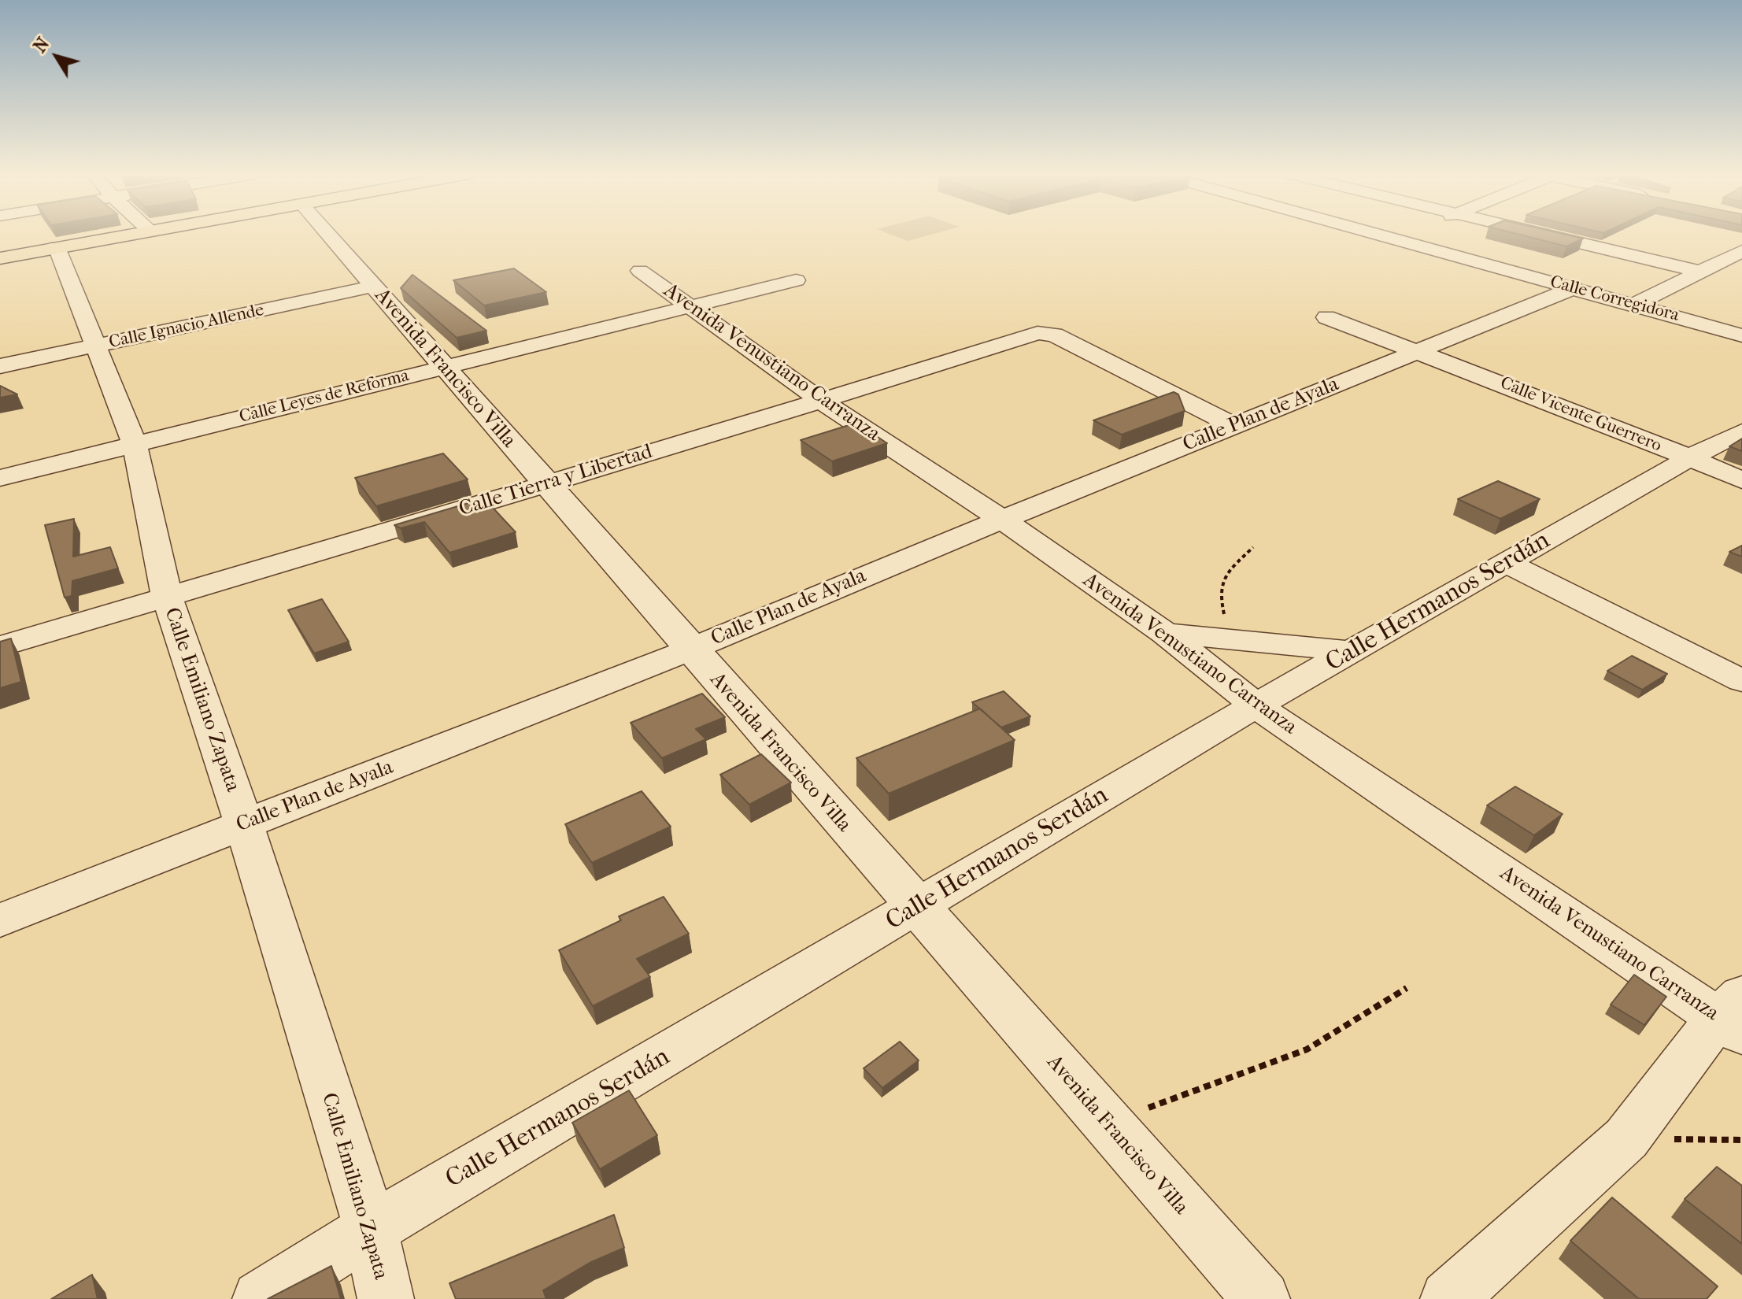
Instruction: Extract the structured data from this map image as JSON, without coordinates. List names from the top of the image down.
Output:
{
  "streets": {
    "street": [
      "Calle Corregidora",
      "Calle Ignacio Allende",
      "Avenida Venustiano Carranza",
      "Avenida Francisco Villa",
      "Calle Leyes de Reforma",
      "Calle Plan de Ayala",
      "Calle Vicente Guerrero",
      "Calle Tierra y Libertad",
      "Calle Hermanos Serdán",
      "Calle Emiliano Zapata"
    ]
  },
  "crossings": [
    ["Calle Corregidora", "Calle Plan de Ayala"],
    ["Calle Ignacio Allende", "Avenida Francisco Villa"],
    ["Calle Ignacio Allende", "Calle Emiliano Zapata"],
    ["Avenida Venustiano Carranza", "Calle Leyes de Reforma"],
    ["Avenida Venustiano Carranza", "Calle Plan de Ayala"],
    ["Avenida Venustiano Carranza", "Calle Tierra y Libertad"],
    ["Avenida Venustiano Carranza", "Calle Hermanos Serdán"],
    ["Avenida Francisco Villa", "Calle Leyes de Reforma"],
    ["Avenida Francisco Villa", "Calle Plan de Ayala"],
    ["Avenida Francisco Villa", "Calle Tierra y Libertad"],
    ["Avenida Francisco Villa", "Calle Hermanos Serdán"],
    ["Calle Leyes de Reforma", "Calle Emiliano Zapata"],
    ["Calle Plan de Ayala", "Calle Vicente Guerrero"],
    ["Calle Plan de Ayala", "Calle Tierra y Libertad"],
    ["Calle Plan de Ayala", "Calle Emiliano Zapata"],
    ["Calle Vicente Guerrero", "Calle Hermanos Serdán"],
    ["Calle Tierra y Libertad", "Calle Emiliano Zapata"],
    ["Calle Hermanos Serdán", "Calle Emiliano Zapata"]
  ],
  "north": "top left"
}
